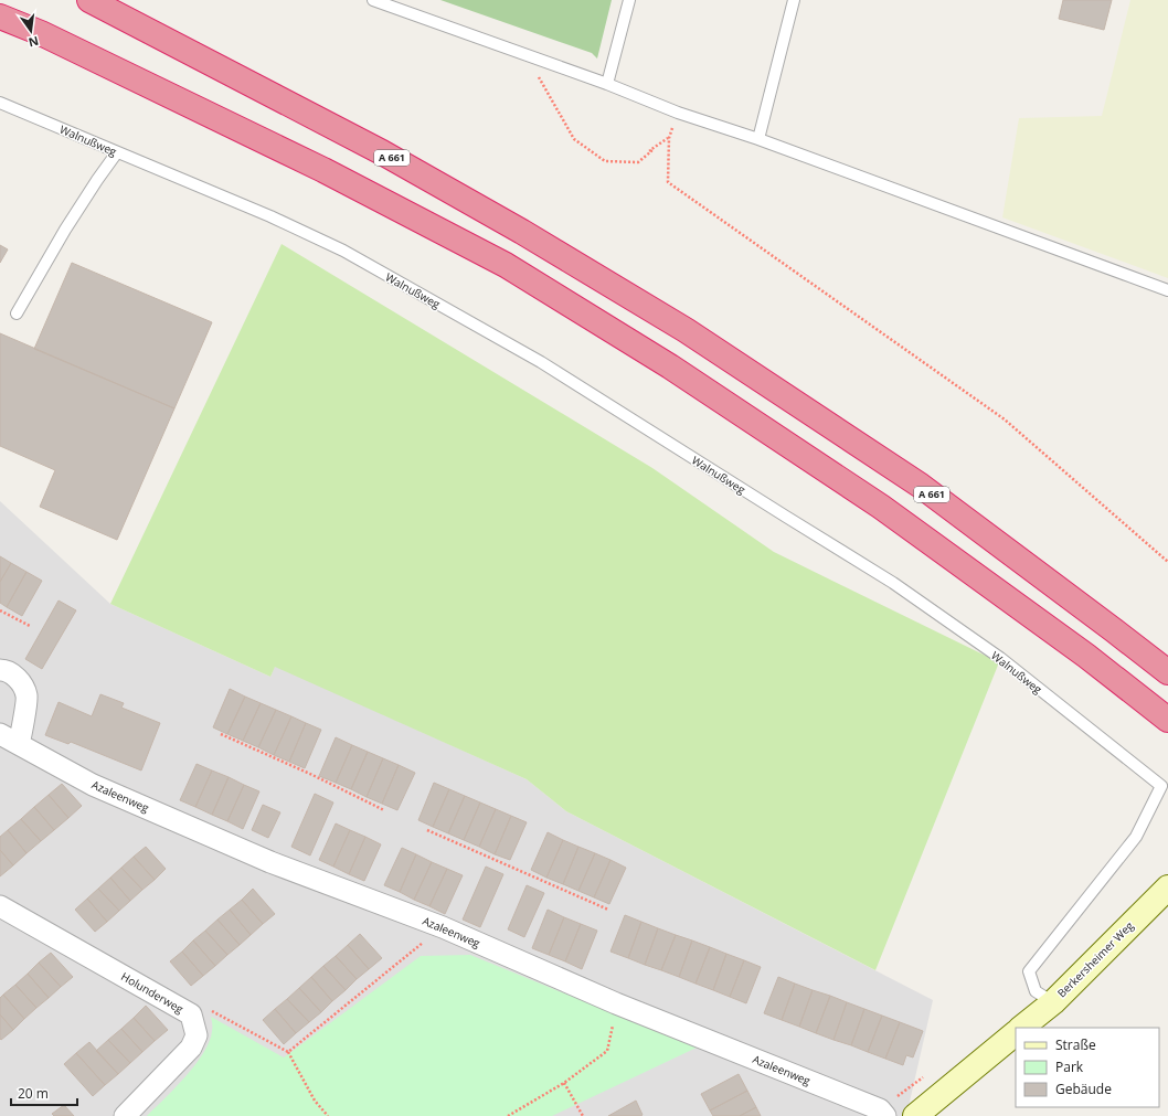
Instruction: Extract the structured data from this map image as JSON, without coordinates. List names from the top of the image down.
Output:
{
  "streets": {
    "highway": ["A 661"],
    "street": ["Azaleenweg", "Berkersheimer Weg", "Holunderweg"],
    "lane": ["Walnußweg"]
  },
  "crossings": [
    ["Walnußweg", "Berkersheimer Weg"]
  ],
  "legend": ["Straße", "Park", "Gebäude"],
  "scale_bar": "20 m",
  "north": "bottom"
}
